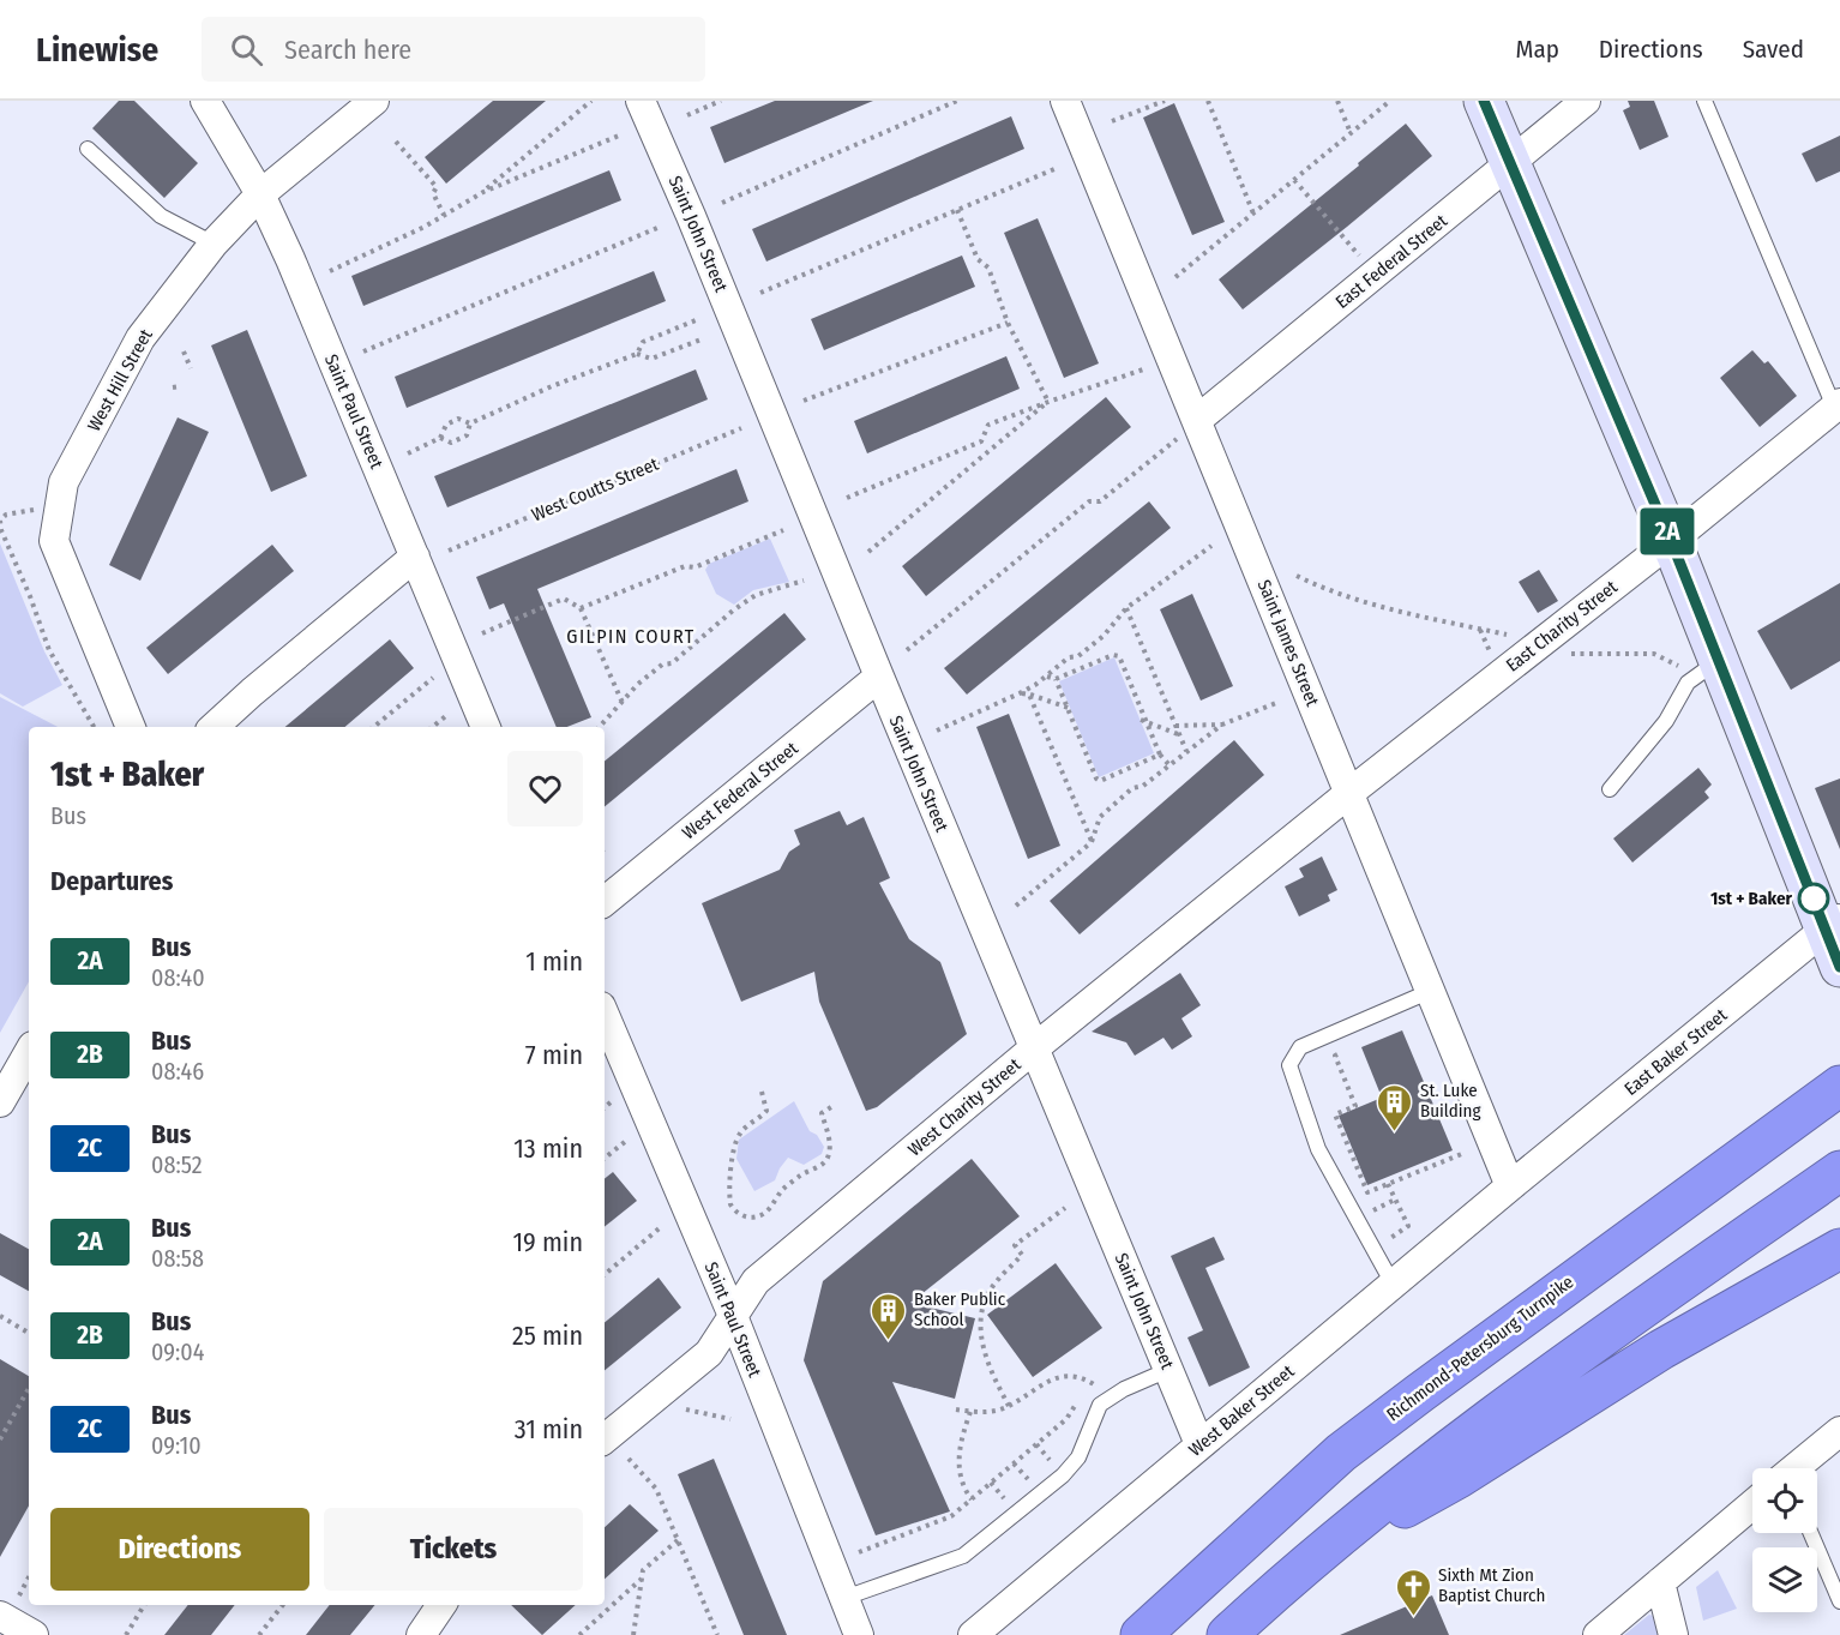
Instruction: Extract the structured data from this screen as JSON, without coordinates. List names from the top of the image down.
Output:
{
  "streets": {
    "highway": ["Richmond-Petersburg Turnpike"],
    "street": [
      "Saint John Street",
      "East Federal Street",
      "West Hill Street",
      "Saint Paul Street",
      "East Charity Street",
      "Saint James Street",
      "West Federal Street",
      "East Baker Street",
      "West Charity Street",
      "West Baker Street"
    ],
    "path": ["West Coutts Street"]
  },
  "crossings": [
    ["Saint John Street", "West Federal Street"],
    ["Saint John Street", "West Charity Street"],
    ["Saint John Street", "West Baker Street"],
    ["East Federal Street", "Saint James Street"],
    ["West Hill Street", "Saint Paul Street"],
    ["Saint Paul Street", "West Charity Street"],
    ["East Charity Street", "Saint James Street"],
    ["East Charity Street", "West Charity Street"],
    ["Saint James Street", "East Baker Street"],
    ["Saint James Street", "West Charity Street"],
    ["Saint James Street", "West Baker Street"],
    ["East Baker Street", "West Baker Street"]
  ],
  "districts": ["GILPIN COURT"],
  "places": {
    "other": ["1st + Baker"],
    "building": ["St. Luke Building", "Baker Public School"],
    "church": ["Sixth Mt Zion Baptist Church"]
  },
  "lines": ["bus line 2A"],
  "page": {
    "header": "Linewise",
    "search": "Search here",
    "nav": ["Map", "Directions", "Saved"],
    "on_map": "2A",
    "heading": [
      ["1st + Baker", "Bus"],
      "Departures"
    ],
    "list": [
      {
        "mark": "2A",
        "name": "Bus",
        "note": "08:40",
        "value": "1 min"
      },
      {
        "mark": "2B",
        "name": "Bus",
        "note": "08:46",
        "value": "7 min"
      },
      {
        "mark": "2C",
        "name": "Bus",
        "note": "08:52",
        "value": "13 min"
      },
      {
        "mark": "2A",
        "name": "Bus",
        "note": "08:58",
        "value": "19 min"
      },
      {
        "mark": "2B",
        "name": "Bus",
        "note": "09:04",
        "value": "25 min"
      },
      {
        "mark": "2C",
        "name": "Bus",
        "note": "09:10",
        "value": "31 min"
      }
    ],
    "buttons": ["Directions", "Tickets"]
  }
}
